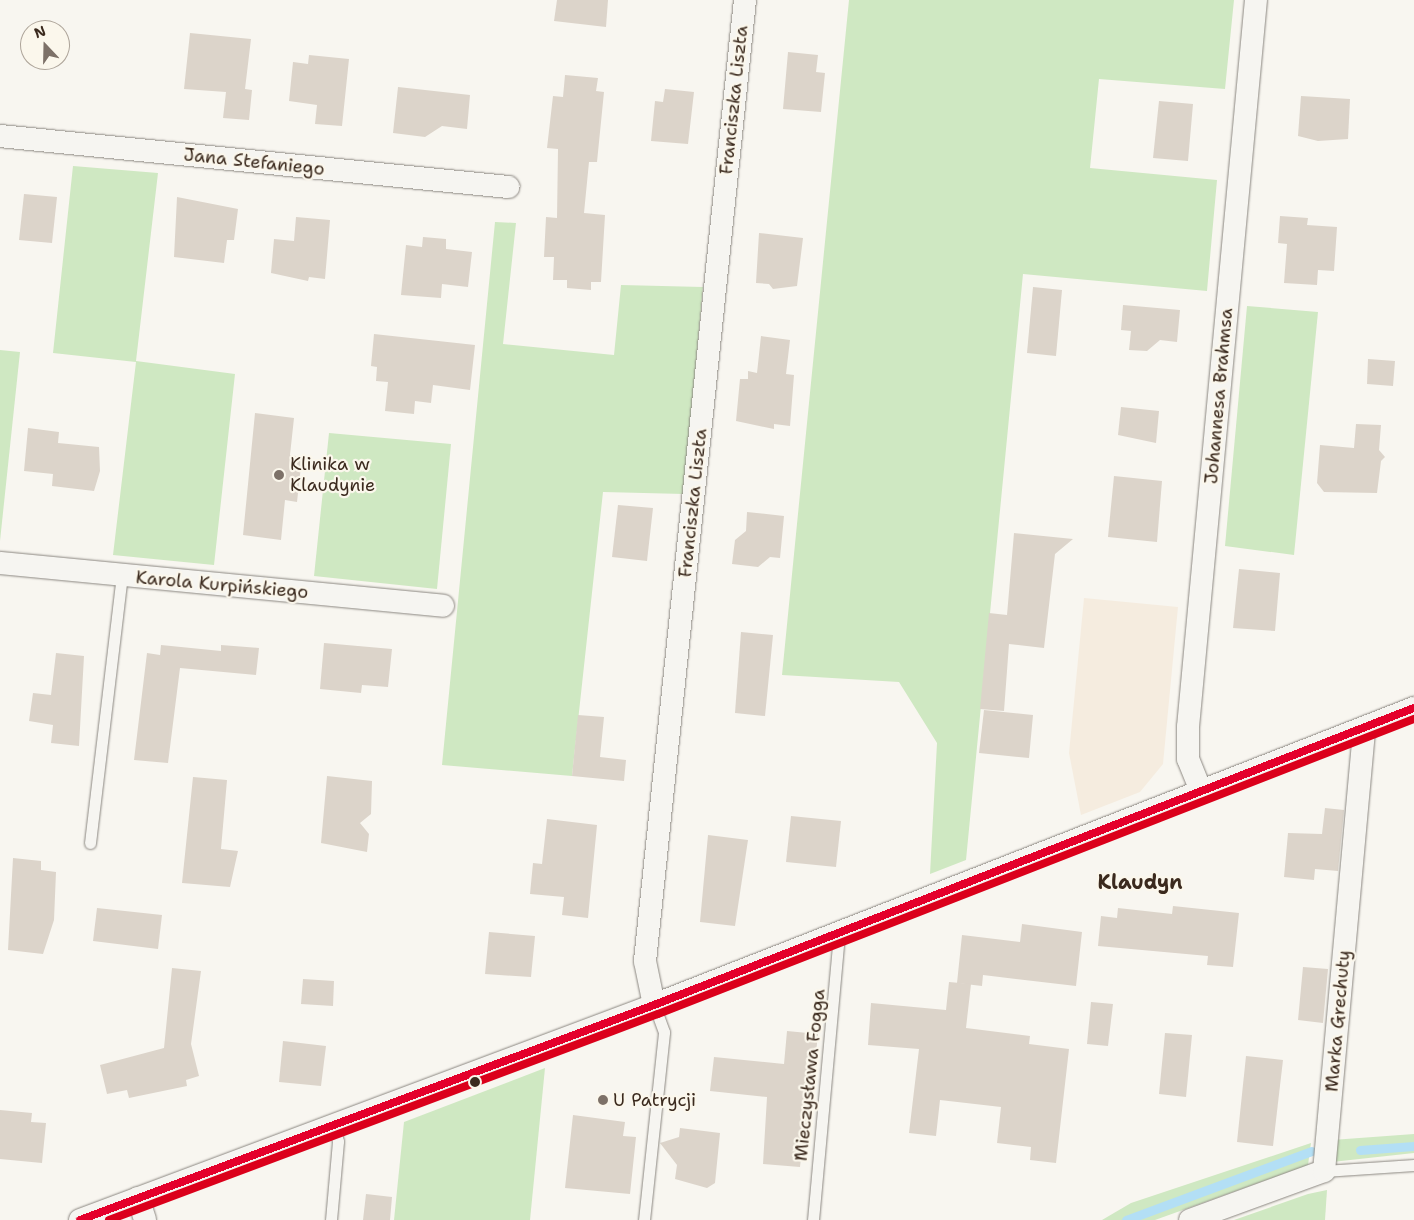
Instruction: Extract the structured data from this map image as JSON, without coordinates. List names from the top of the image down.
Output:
{
  "streets": {
    "street": [
      "Franciszka Liszta",
      "Jana Stefaniego",
      "Johannesa Brahmsa",
      "Karola Kurpińskiego",
      "Marka Grechuty"
    ],
    "lane": ["Mieczysława Fogga"]
  },
  "districts": ["Klaudyn"],
  "places": ["Klinika w Klaudynie", "U Patrycji"],
  "north": "top"
}
